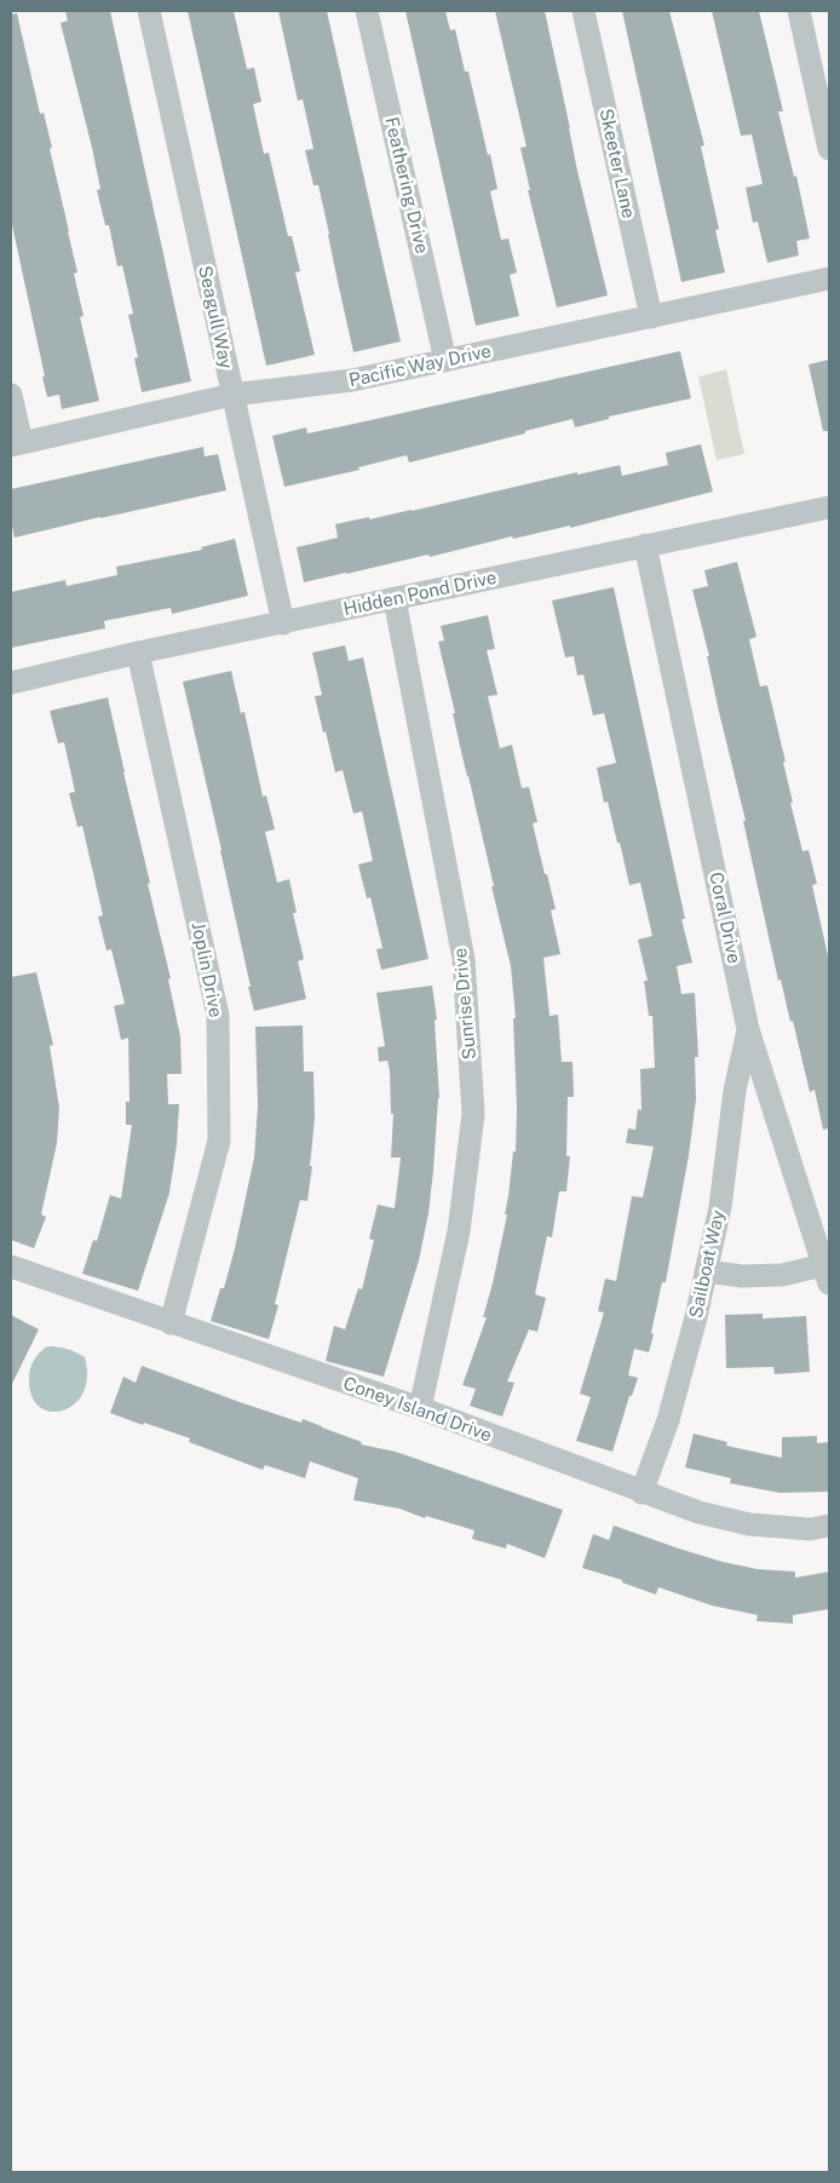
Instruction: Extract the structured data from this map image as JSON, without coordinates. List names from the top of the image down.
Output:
{
  "streets": {
    "street": [
      "Skeeter Lane",
      "Feathering Drive",
      "Seagull Way",
      "Pacific Way Drive",
      "Hidden Pond Drive",
      "Coral Drive",
      "Joplin Drive",
      "Sunrise Drive",
      "Sailboat Way",
      "Coney Island Drive"
    ]
  },
  "crossings": [
    ["Skeeter Lane", "Pacific Way Drive"],
    ["Feathering Drive", "Pacific Way Drive"],
    ["Seagull Way", "Pacific Way Drive"],
    ["Seagull Way", "Hidden Pond Drive"],
    ["Hidden Pond Drive", "Coral Drive"],
    ["Hidden Pond Drive", "Joplin Drive"],
    ["Hidden Pond Drive", "Sunrise Drive"],
    ["Coral Drive", "Sailboat Way"],
    ["Joplin Drive", "Coney Island Drive"],
    ["Sunrise Drive", "Coney Island Drive"],
    ["Sailboat Way", "Coney Island Drive"]
  ]
}
